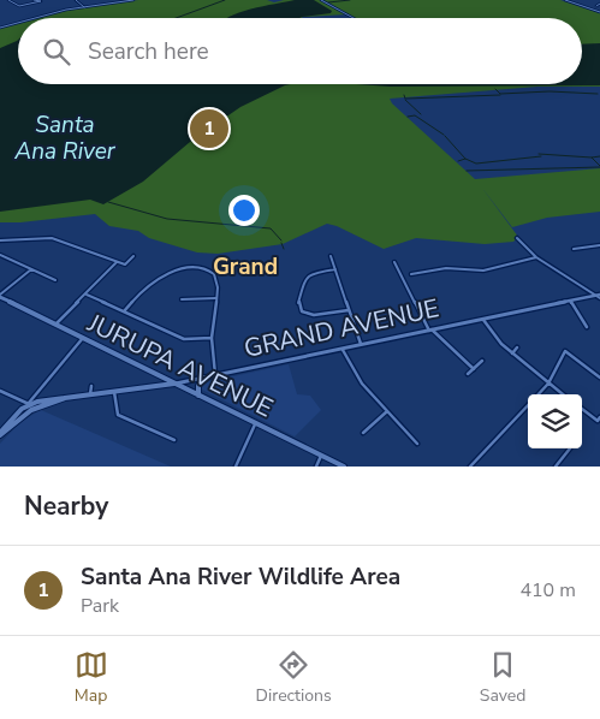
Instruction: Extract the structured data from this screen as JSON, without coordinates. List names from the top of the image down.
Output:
{
  "streets": {
    "main road": ["GRAND AVENUE", "JURUPA AVENUE"]
  },
  "crossings": [
    ["GRAND AVENUE", "JURUPA AVENUE"]
  ],
  "districts": ["Grand"],
  "water": ["Santa Ana River"],
  "page": {
    "search": "Search here",
    "pins": "1",
    "heading": "Nearby",
    "list": [
      {
        "mark": "1",
        "name": "Santa Ana River Wildlife Area",
        "note": "Park",
        "value": "410 m"
      }
    ],
    "nav": ["Map", "Directions", "Saved"]
  }
}
